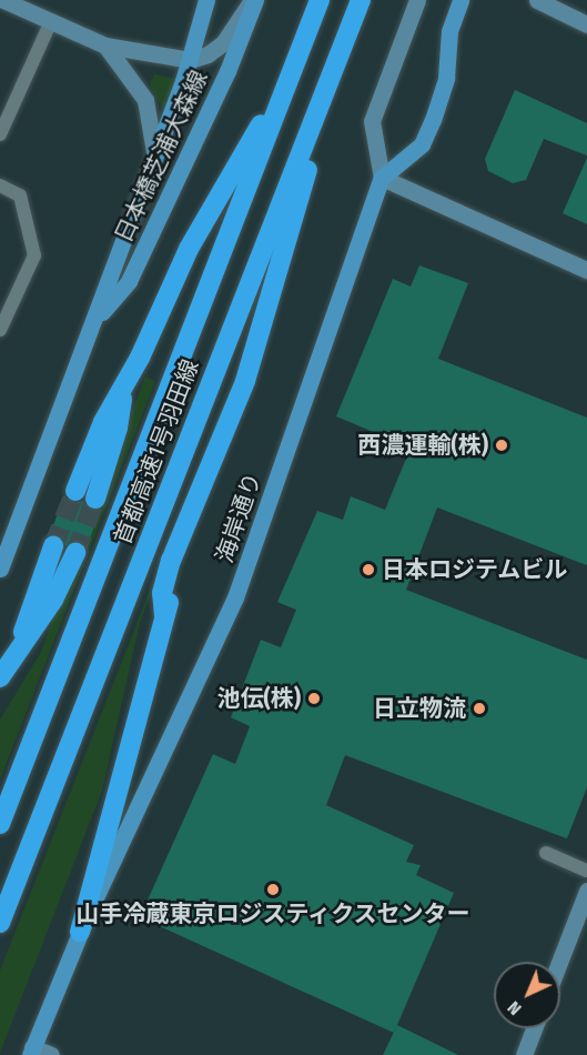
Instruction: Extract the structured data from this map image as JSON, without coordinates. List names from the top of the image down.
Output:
{
  "streets": {
    "highway": ["首都高速1号羽田線"],
    "main road": ["日本橋芝浦大森線", "海岸通り"]
  },
  "places": [
    "西濃運輸(株)",
    "日本ロジテムビル",
    "池伝(株)",
    "日立物流",
    "山手冷蔵東京ロジスティクスセンター"
  ],
  "north": "bottom left"
}
